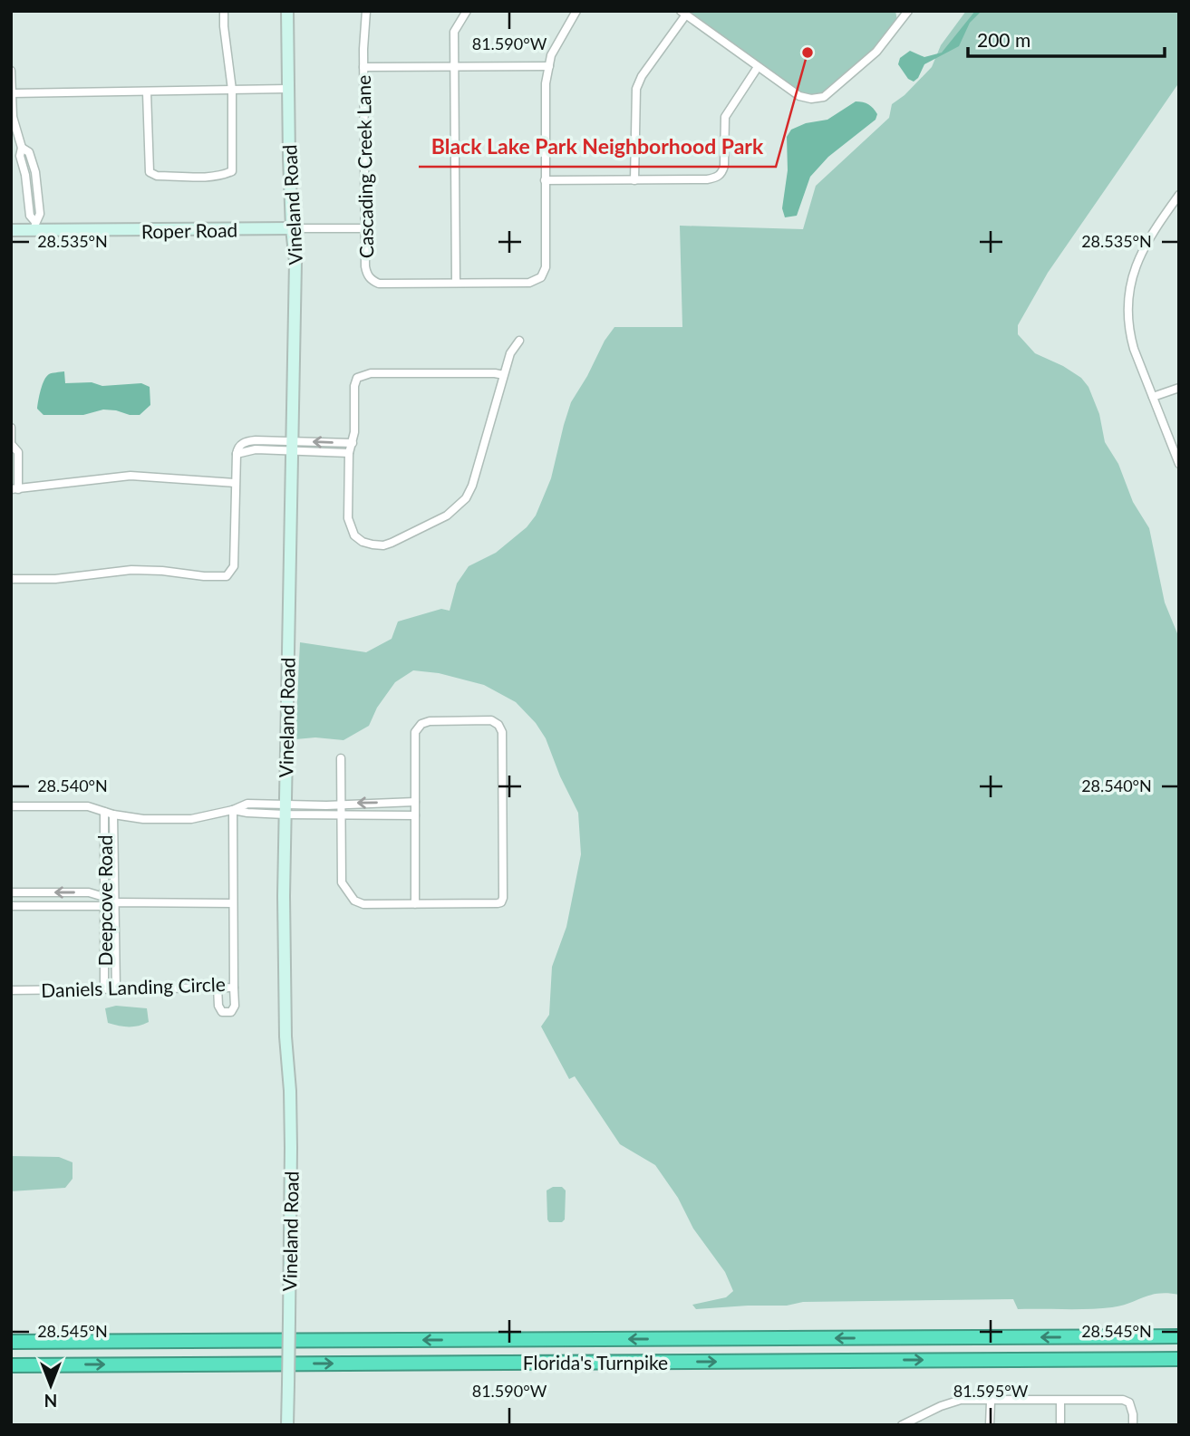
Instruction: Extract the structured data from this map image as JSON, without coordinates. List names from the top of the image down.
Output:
{
  "streets": {
    "highway": ["Florida's Turnpike"],
    "main road": ["Vineland Road", "Roper Road"],
    "street": ["Cascading Creek Lane", "Deepcove Road", "Daniels Landing Circle"]
  },
  "crossings": [
    ["Vineland Road", "Roper Road"],
    ["Deepcove Road", "Daniels Landing Circle"]
  ],
  "places": ["Black Lake Park Neighborhood Park"],
  "scale_bar": "200 m",
  "north": "bottom",
  "coordinates": [
    "81.590°W",
    "28.535°N",
    "28.540°N",
    "28.545°N",
    "81.595°W"
  ]
}
